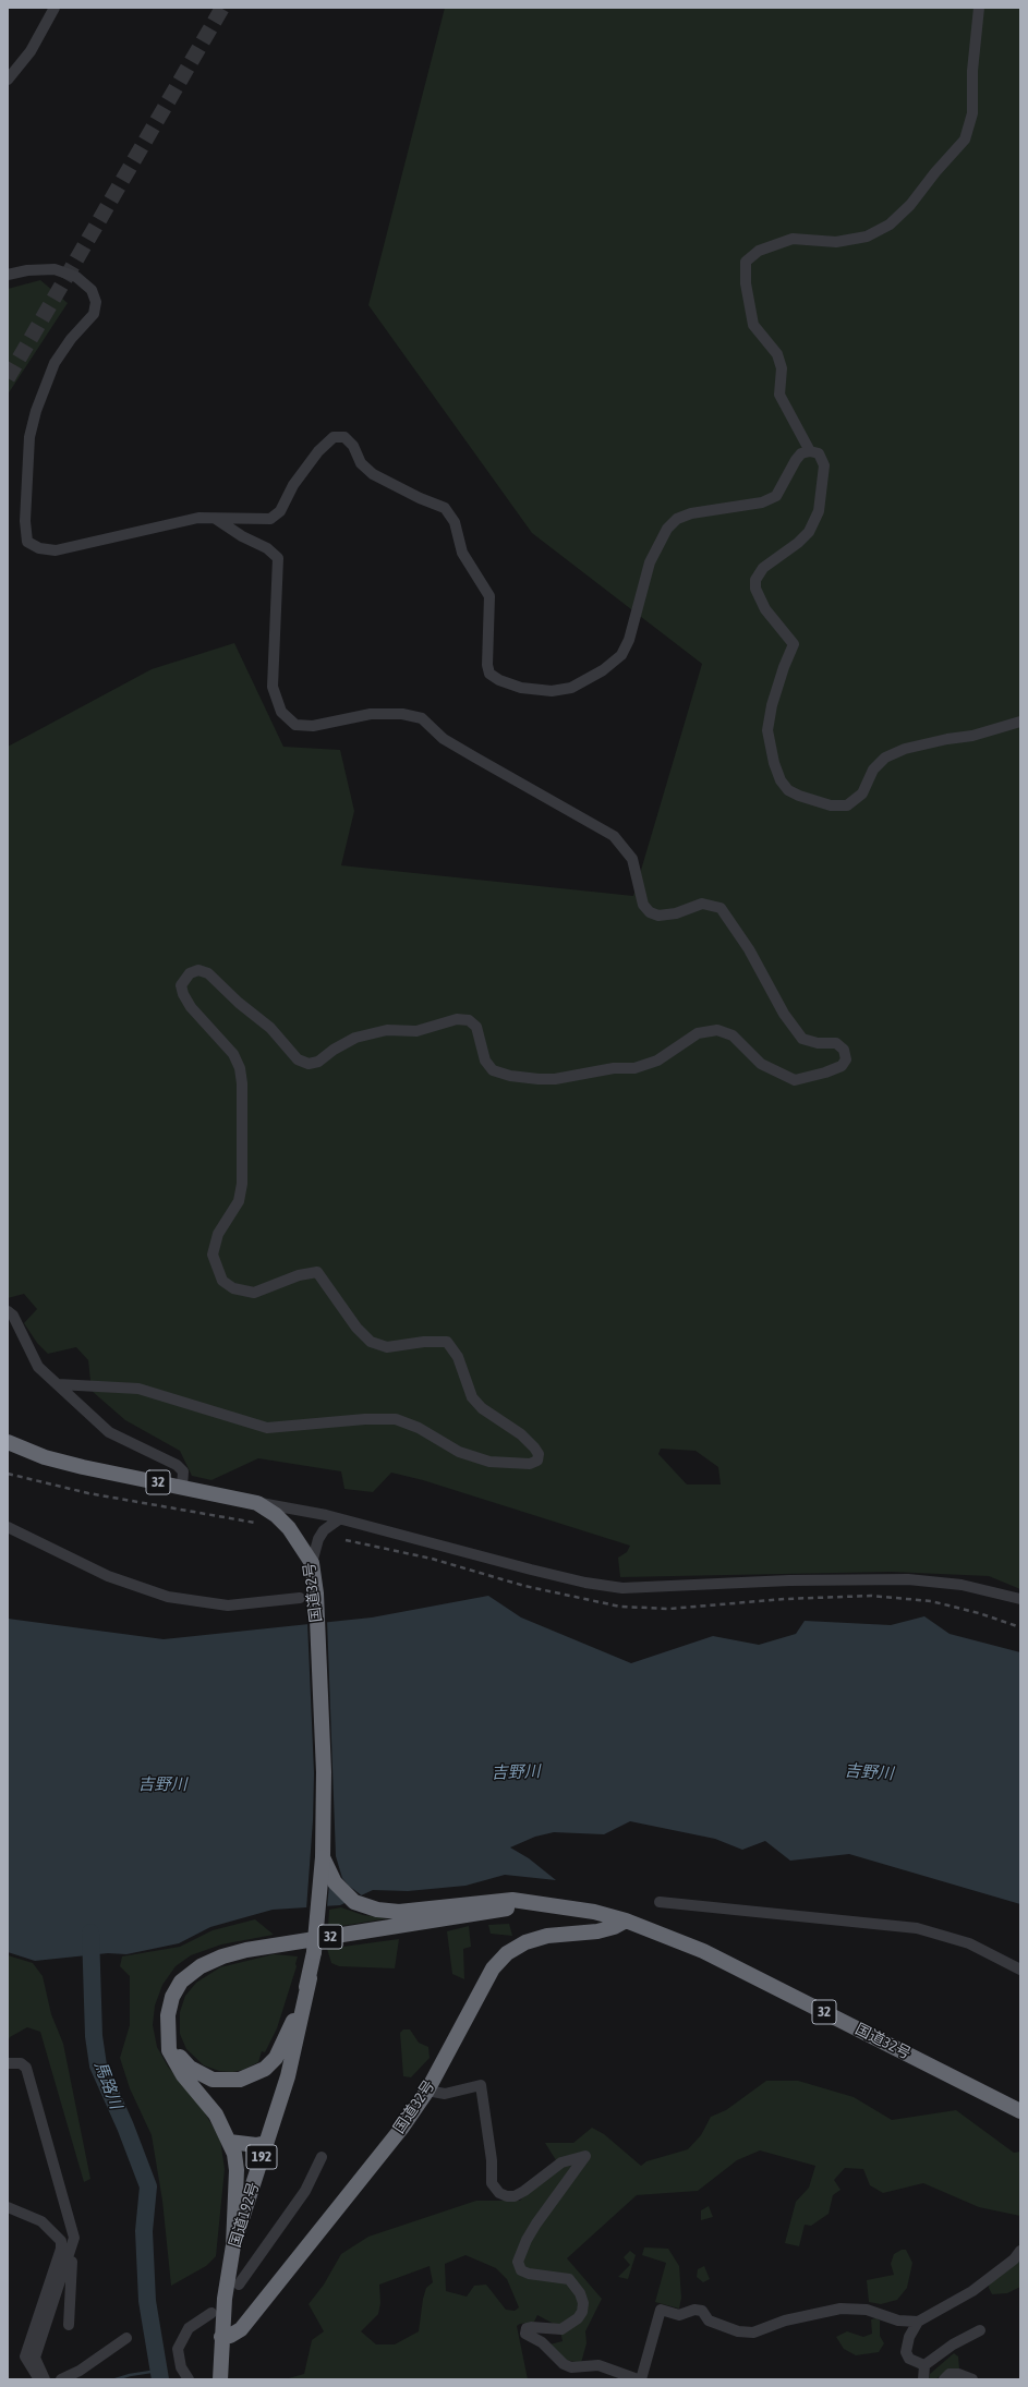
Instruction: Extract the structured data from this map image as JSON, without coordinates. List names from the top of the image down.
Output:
{
  "streets": {
    "highway": [
      "32",
      "国道32号",
      "192",
      "国道192号"
    ]
  },
  "crossings": [
    ["国道32号", "国道192号"]
  ],
  "water": ["吉野川", "馬路川"]
}
